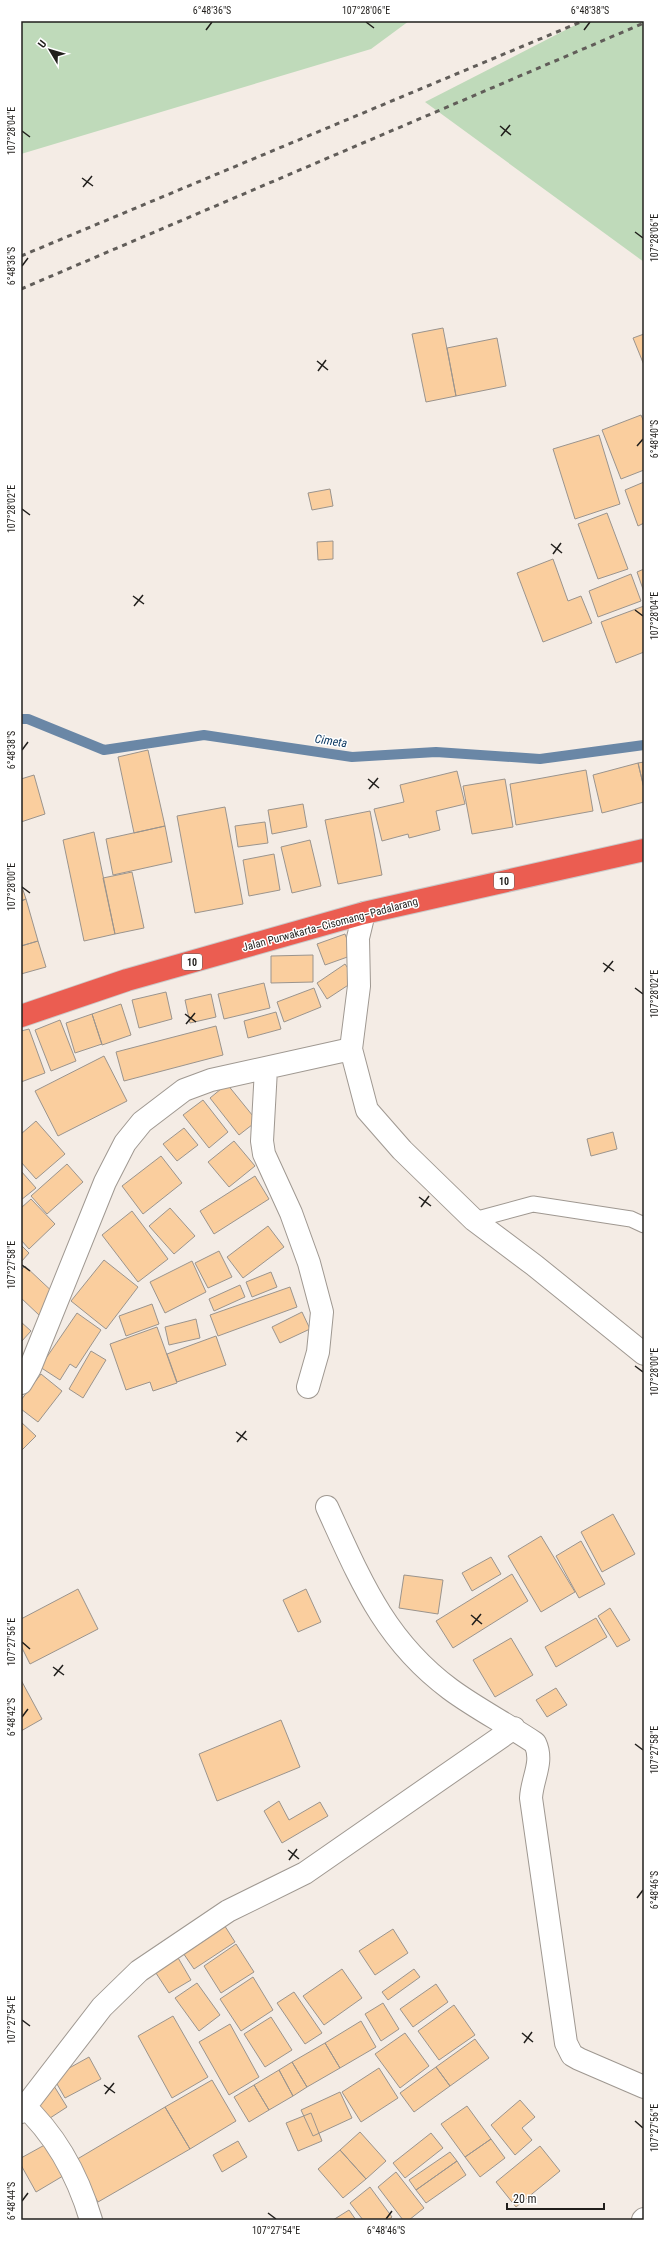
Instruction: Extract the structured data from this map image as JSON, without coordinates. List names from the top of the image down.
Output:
{
  "streets": {
    "highway": ["10", "Jalan Purwakarta–Cisomang–Padalarang"]
  },
  "water": ["Cimeta"],
  "scale_bar": "20 m",
  "north": "top left",
  "coordinates": [
    "6°48'36\"S",
    "107°28'06\"E",
    "6°48'38\"S",
    "107°28'04\"E",
    "6°48'40\"S",
    "107°28'02\"E",
    "107°28'00\"E",
    "107°27'58\"E",
    "107°27'56\"E",
    "6°48'42\"S",
    "6°48'46\"S",
    "107°27'54\"E",
    "6°48'44\"S"
  ]
}
